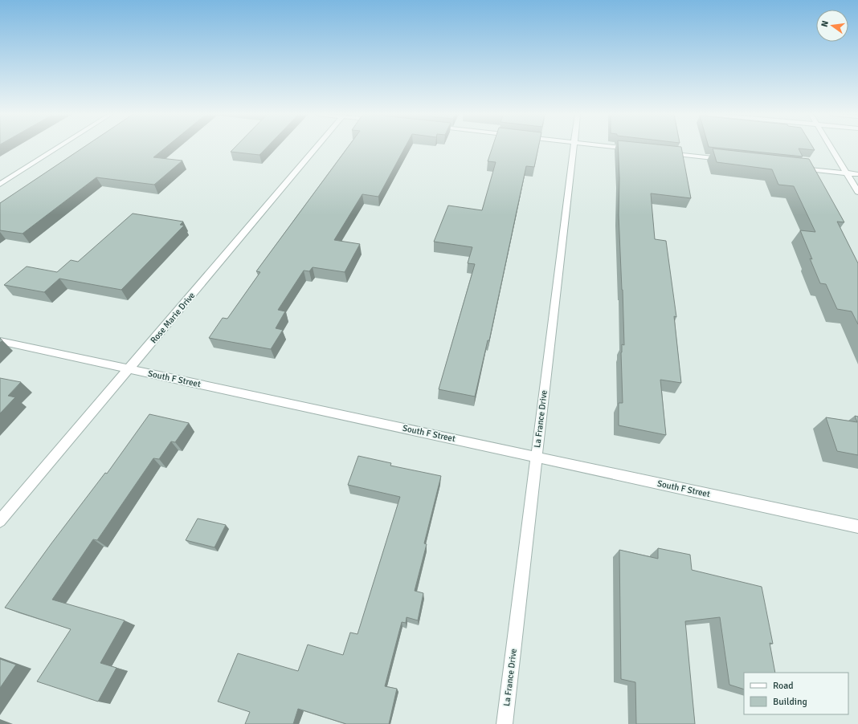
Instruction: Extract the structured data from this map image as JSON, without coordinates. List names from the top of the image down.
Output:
{
  "streets": {
    "street": ["Rose Marie Drive", "South F Street", "La France Drive"]
  },
  "crossings": [
    ["Rose Marie Drive", "South F Street"],
    ["South F Street", "La France Drive"]
  ],
  "legend": ["Road", "Building"],
  "north": "left"
}
